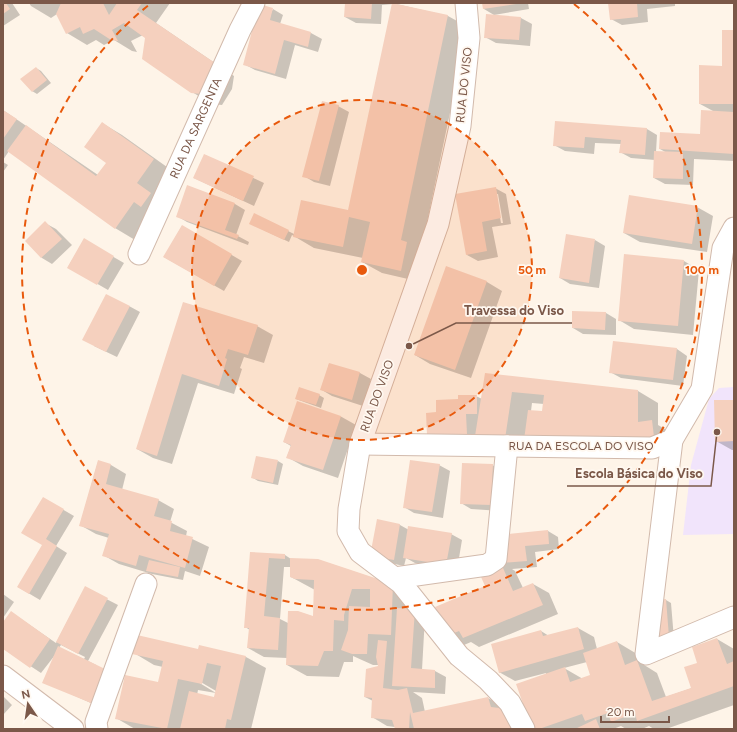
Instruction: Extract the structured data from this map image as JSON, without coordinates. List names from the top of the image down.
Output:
{
  "streets": {
    "street": ["RUA DO VISO", "RUA DA SARGENTA", "RUA DA ESCOLA DO VISO"]
  },
  "crossings": [
    ["RUA DO VISO", "RUA DA ESCOLA DO VISO"]
  ],
  "places": ["Travessa do Viso", "Escola Básica do Viso"],
  "scale_bar": "20 m",
  "north": "top",
  "rings": ["50 m", "100 m"]
}
